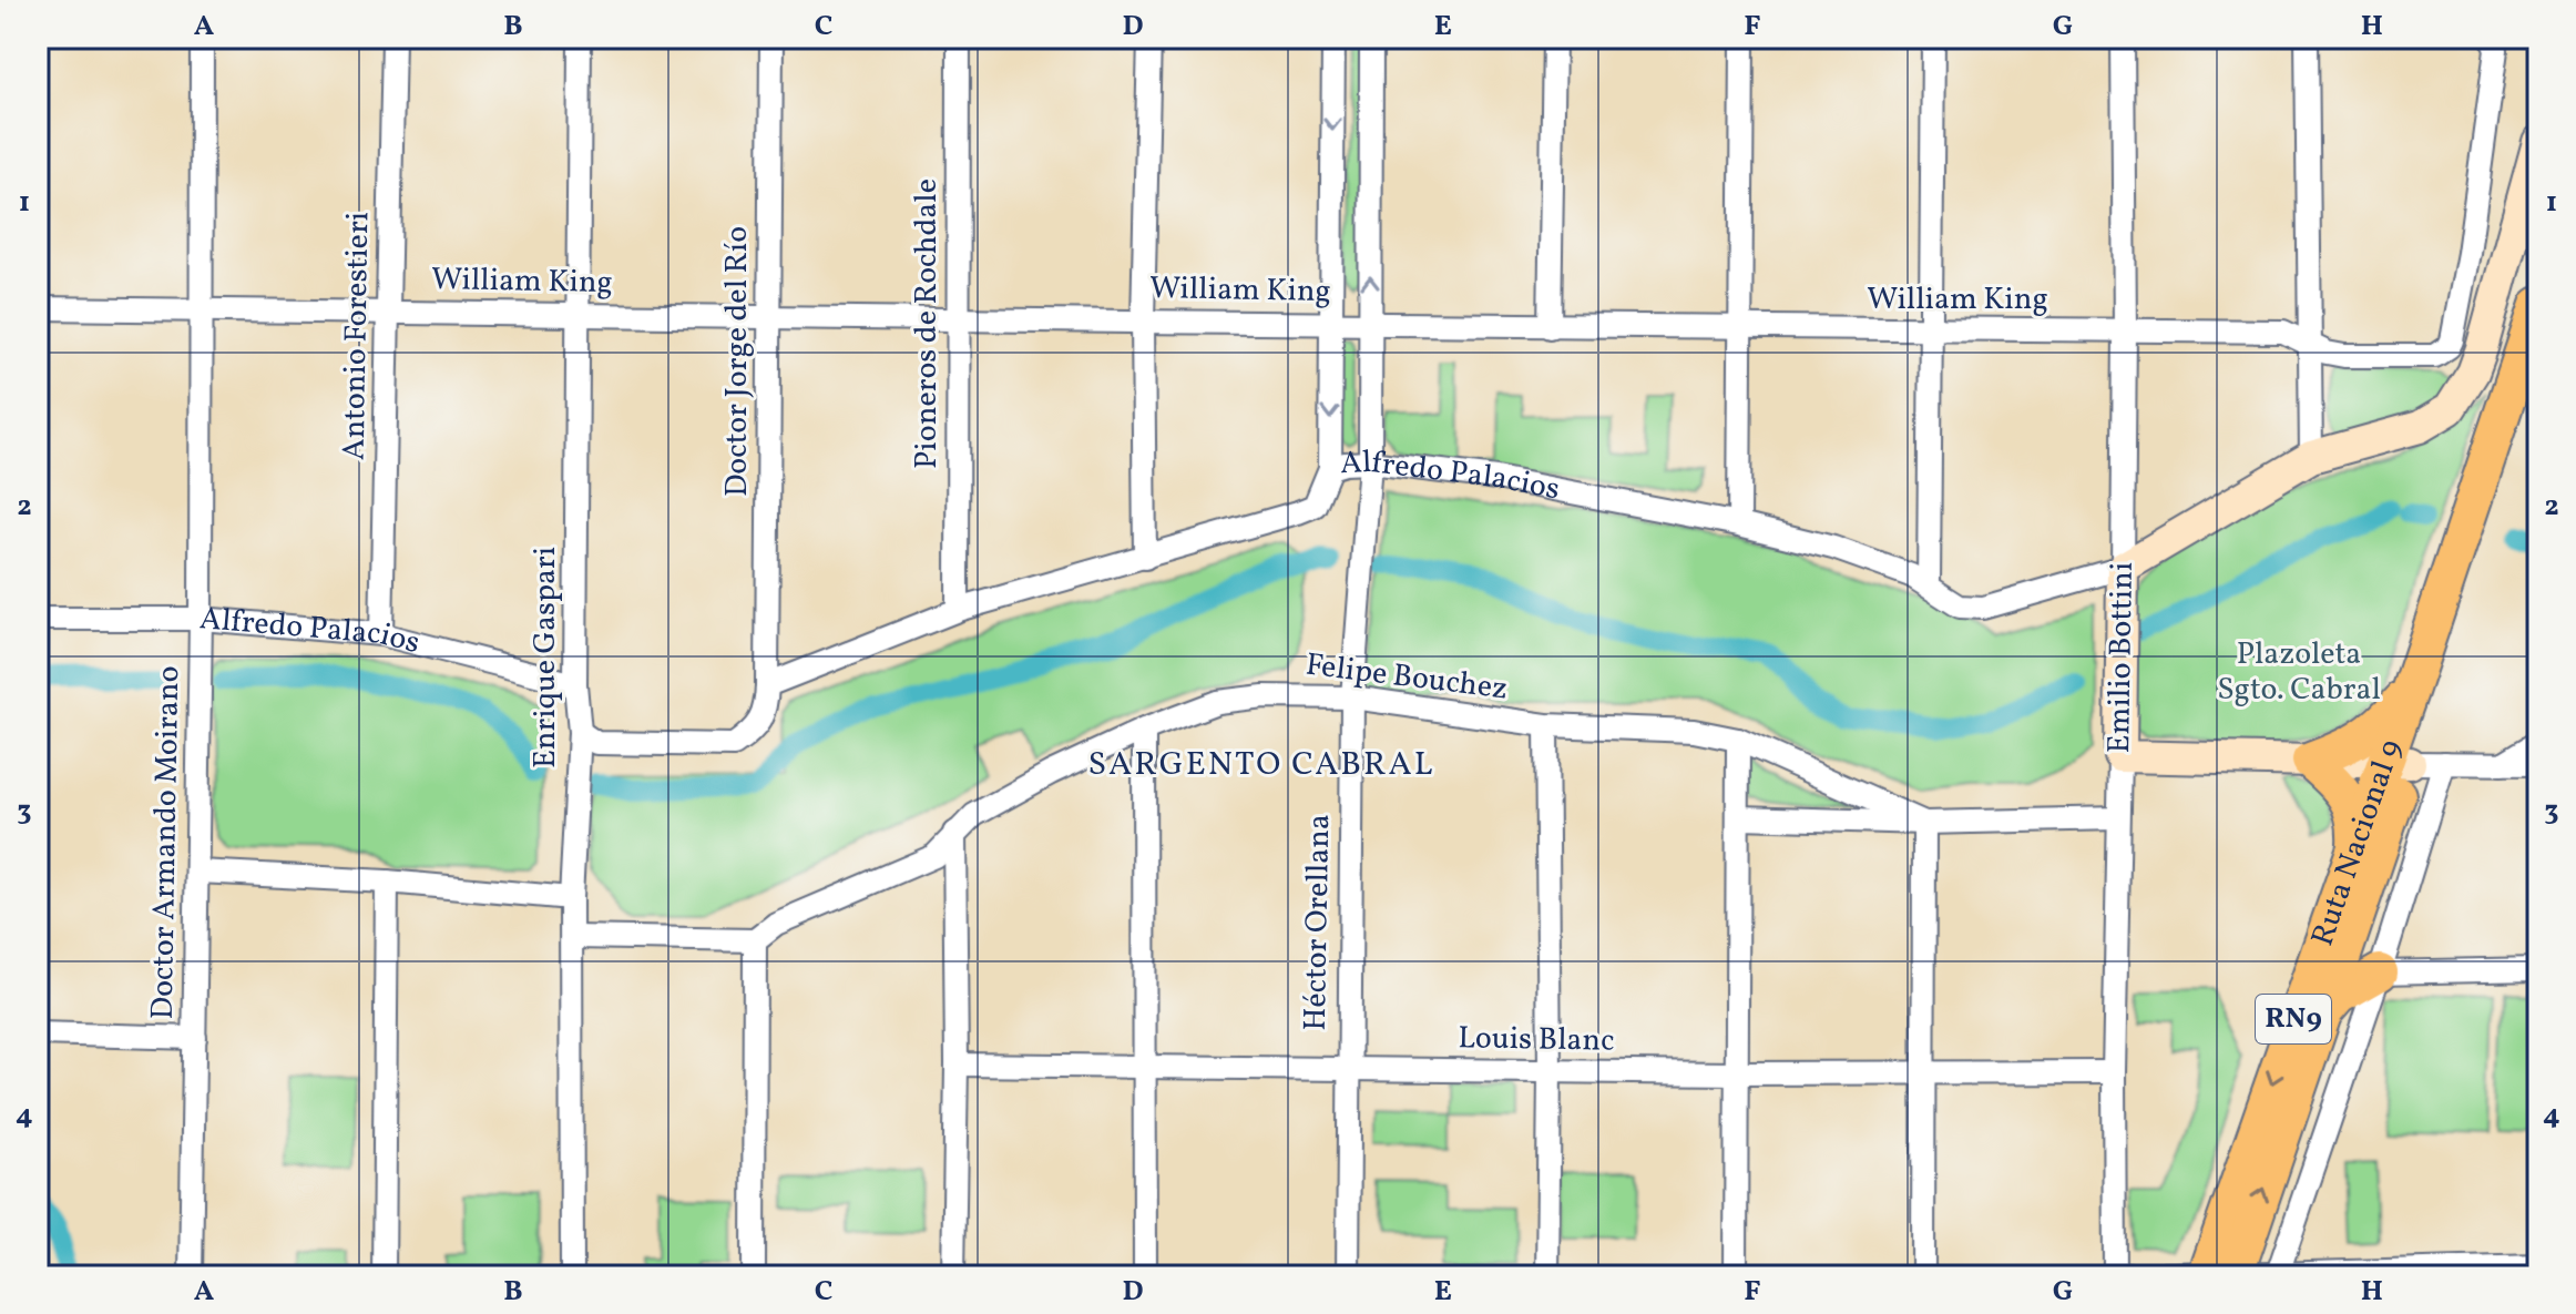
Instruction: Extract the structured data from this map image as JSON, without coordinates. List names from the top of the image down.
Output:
{
  "streets": {
    "main road": ["Ruta Nacional 9", "RN9"],
    "street": [
      "William King",
      "Pioneros de Rochdale",
      "Antonio Forestieri",
      "Doctor Jorge del Río",
      "Alfredo Palacios",
      "Enrique Gaspari",
      "Emilio Bottini",
      "Felipe Bouchez",
      "Doctor Armando Moirano",
      "Héctor Orellana",
      "Louis Blanc"
    ]
  },
  "crossings": [
    ["William King", "Pioneros de Rochdale"],
    ["William King", "Antonio Forestieri"],
    ["William King", "Doctor Jorge del Río"],
    ["William King", "Enrique Gaspari"],
    ["William King", "Emilio Bottini"],
    ["William King", "Doctor Armando Moirano"],
    ["William King", "Héctor Orellana"],
    ["Pioneros de Rochdale", "Alfredo Palacios"],
    ["Antonio Forestieri", "Alfredo Palacios"],
    ["Doctor Jorge del Río", "Alfredo Palacios"],
    ["Alfredo Palacios", "Enrique Gaspari"],
    ["Alfredo Palacios", "Emilio Bottini"],
    ["Alfredo Palacios", "Doctor Armando Moirano"],
    ["Alfredo Palacios", "Héctor Orellana"],
    ["Emilio Bottini", "Felipe Bouchez"],
    ["Emilio Bottini", "Louis Blanc"],
    ["Felipe Bouchez", "Héctor Orellana"],
    ["Héctor Orellana", "Louis Blanc"]
  ],
  "districts": ["SARGENTO CABRAL"],
  "parks": ["Plazoleta Sgto. Cabral"],
  "grid": {
    "columns": [
      "A",
      "B",
      "C",
      "D",
      "E",
      "F",
      "G",
      "H"
    ],
    "rows": [
      "1",
      "2",
      "3",
      "4"
    ]
  }
}
